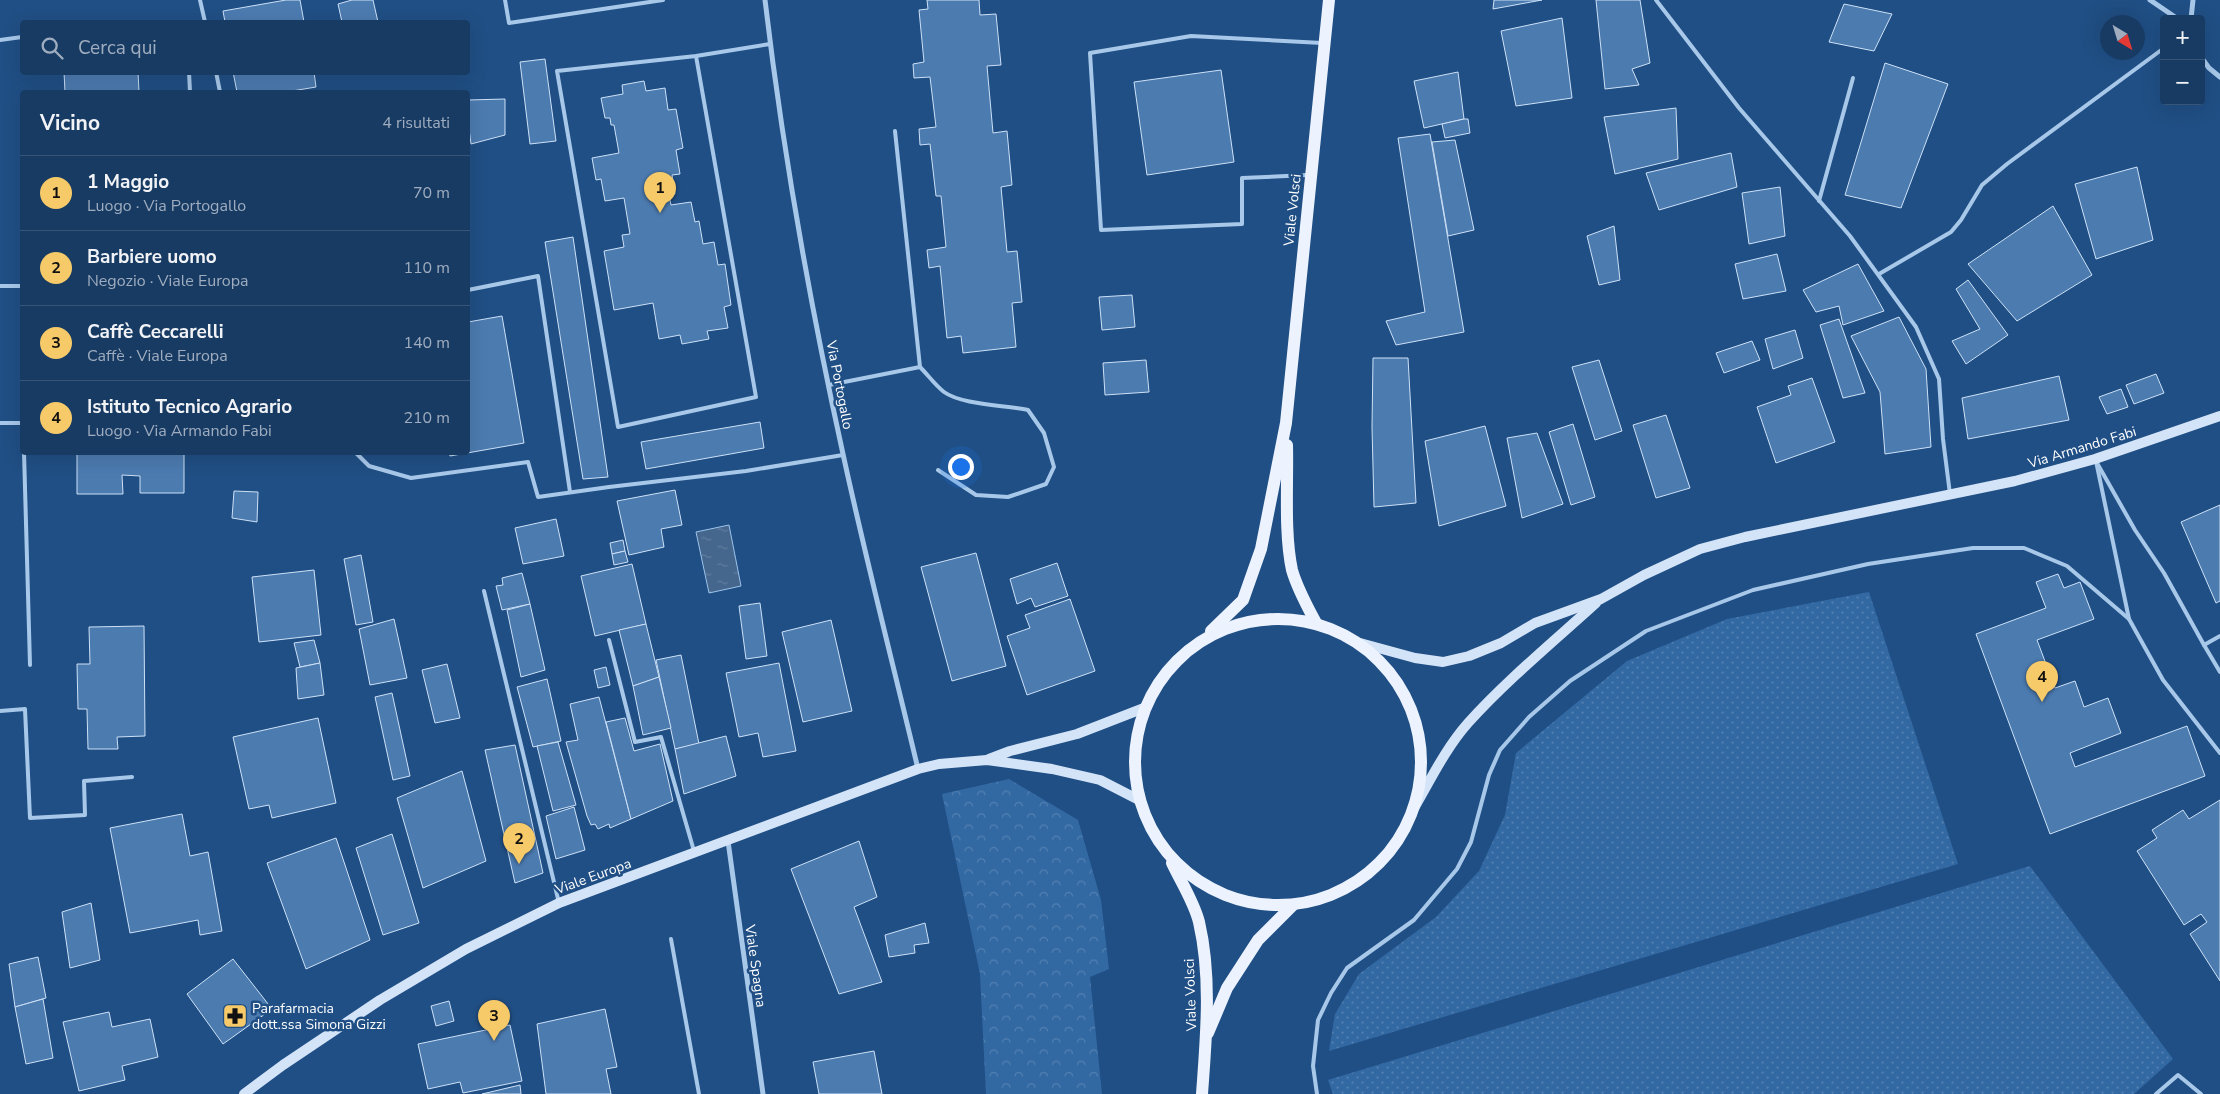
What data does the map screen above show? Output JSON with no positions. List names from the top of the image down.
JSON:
{
  "streets": {
    "main road": ["Viale Volsci"],
    "street": [
      "Via Portogallo",
      "Via Armando Fabi",
      "Viale Europa",
      "Viale Spagna"
    ]
  },
  "crossings": [
    ["Via Portogallo", "Viale Europa"],
    ["Viale Europa", "Viale Spagna"]
  ],
  "places": {
    "pharmacy": ["Parafarmacia dott.ssa Simona Gizzi"]
  },
  "north": "bottom right",
  "page": {
    "map_buttons": ["+", "−"],
    "search": "Cerca qui",
    "heading": ["Vicino", "4 risultati"],
    "list": [
      {
        "mark": "1",
        "name": "1 Maggio",
        "note": "Luogo · Via Portogallo",
        "value": "70 m"
      },
      {
        "mark": "2",
        "name": "Barbiere uomo",
        "note": "Negozio · Viale Europa",
        "value": "110 m"
      },
      {
        "mark": "3",
        "name": "Caffè Ceccarelli",
        "note": "Caffè · Viale Europa",
        "value": "140 m"
      },
      {
        "mark": "4",
        "name": "Istituto Tecnico Agrario",
        "note": "Luogo · Via Armando Fabi",
        "value": "210 m"
      }
    ],
    "pins": [
      "1",
      "4",
      "2",
      "3"
    ]
  }
}
